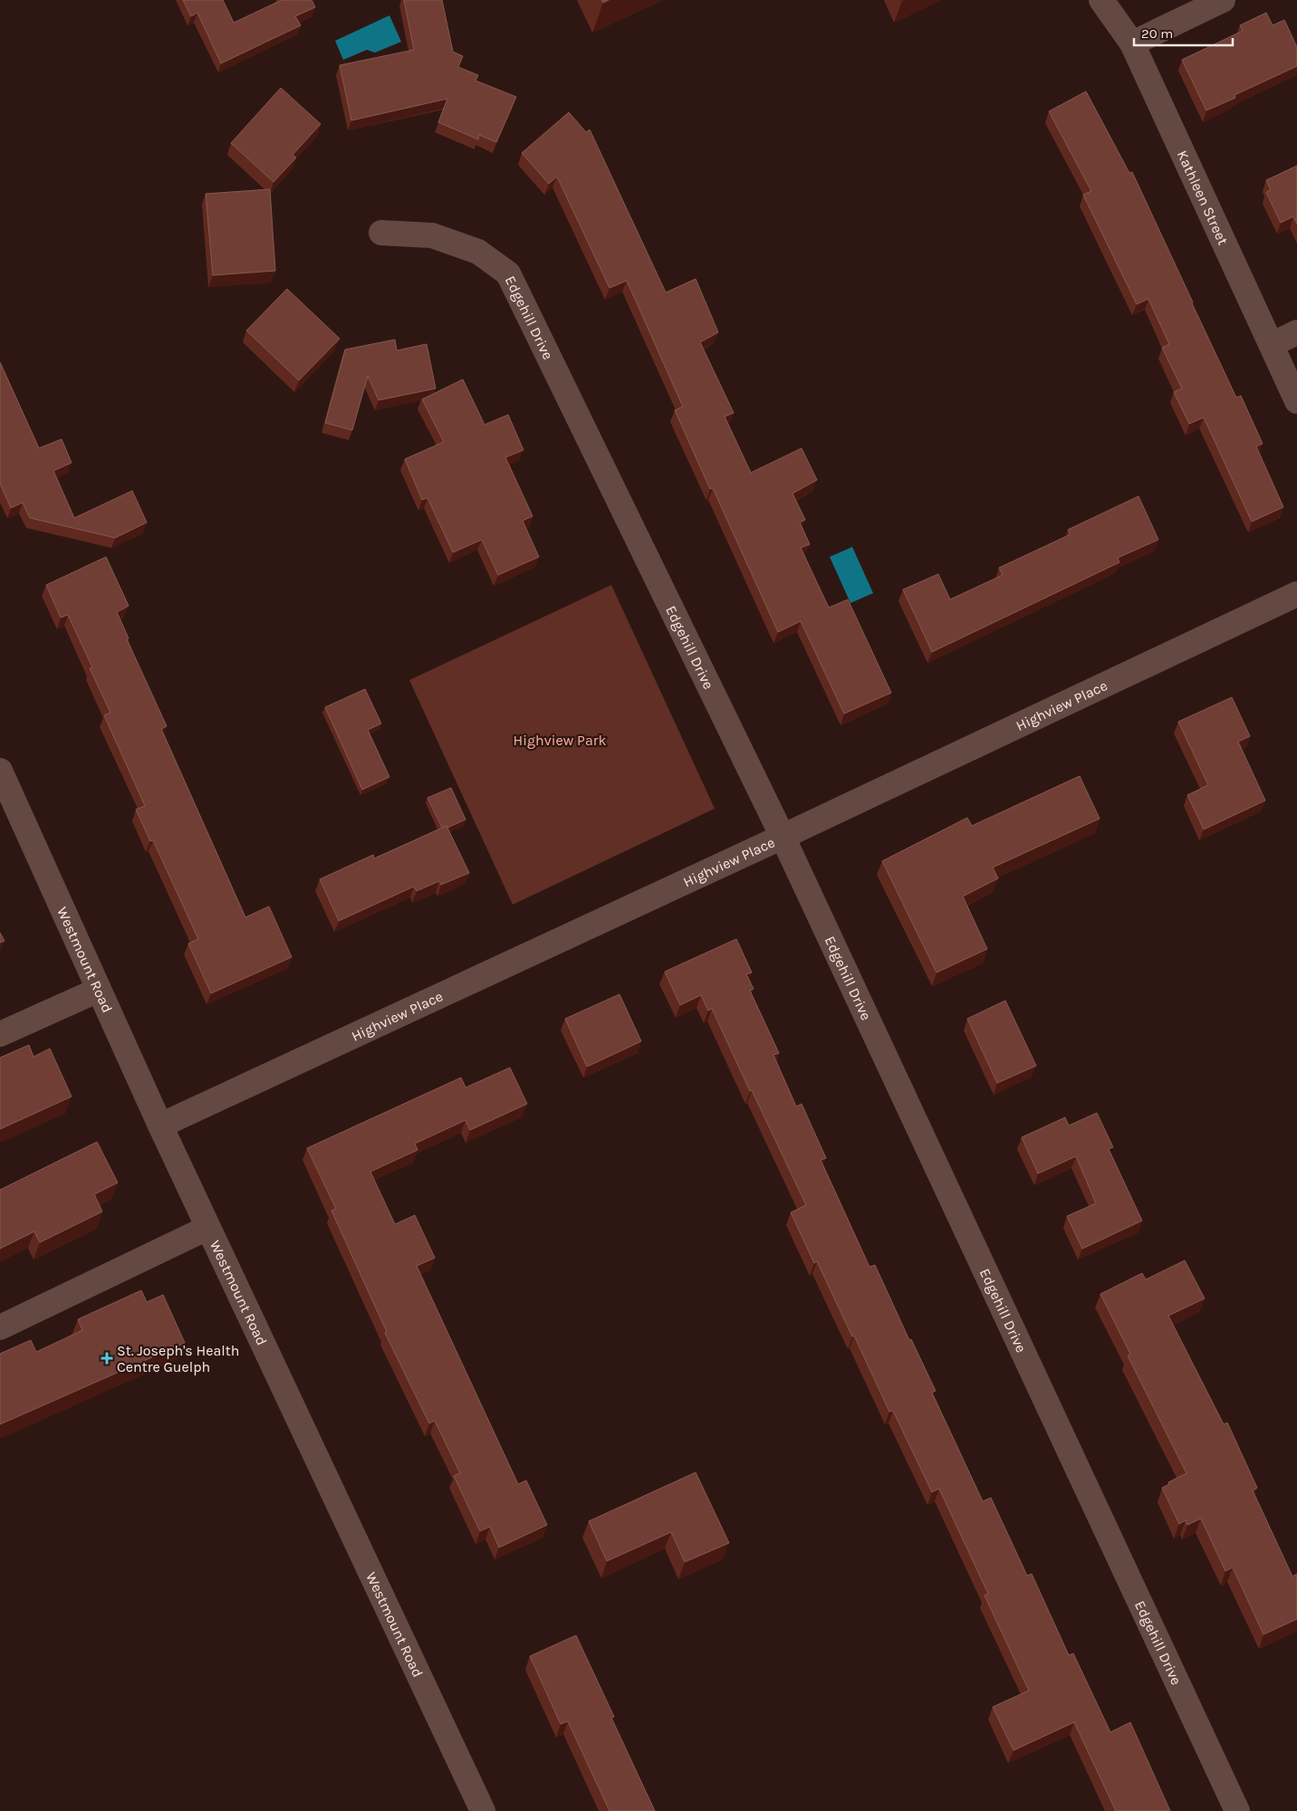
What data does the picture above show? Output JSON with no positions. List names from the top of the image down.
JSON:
{
  "streets": {
    "street": [
      "Kathleen Street",
      "Edgehill Drive",
      "Highview Place",
      "Westmount Road"
    ]
  },
  "crossings": [
    ["Edgehill Drive", "Highview Place"],
    ["Highview Place", "Westmount Road"]
  ],
  "parks": ["Highview Park"],
  "places": {
    "health": ["St. Joseph's Health Centre Guelph"]
  },
  "scale_bar": "20 m"
}
